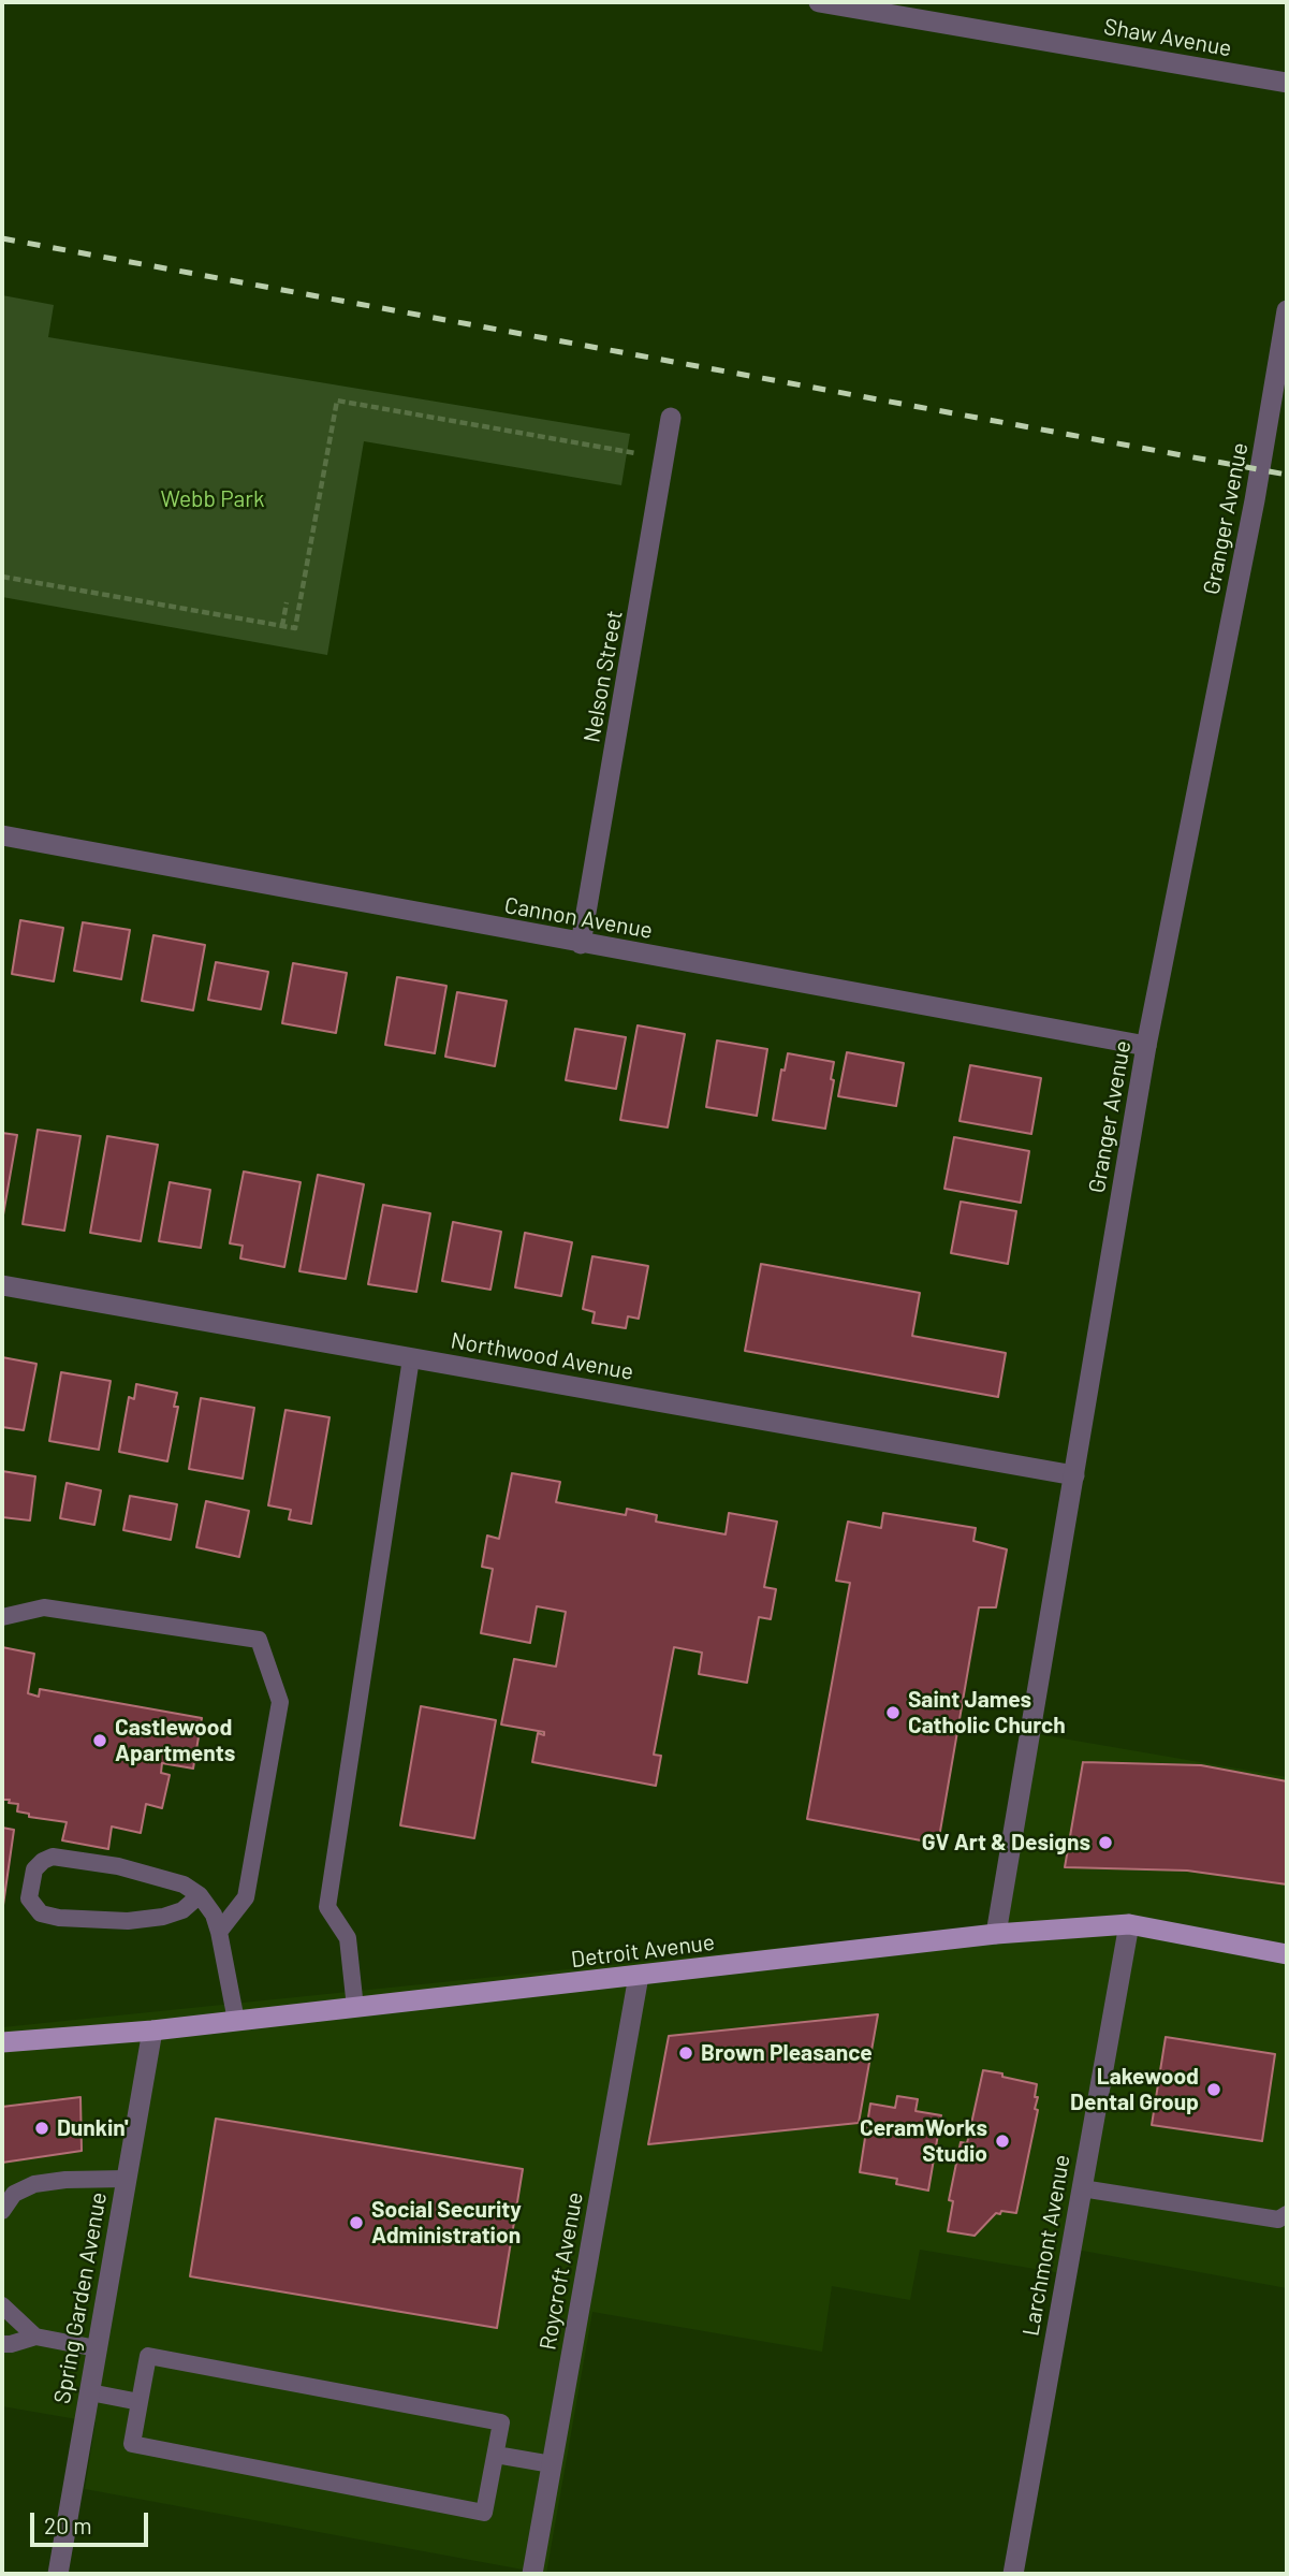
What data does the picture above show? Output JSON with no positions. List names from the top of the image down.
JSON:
{
  "streets": {
    "main road": ["Detroit Avenue"],
    "street": [
      "Shaw Avenue",
      "Granger Avenue",
      "Nelson Street",
      "Cannon Avenue",
      "Northwood Avenue",
      "Larchmont Avenue",
      "Roycroft Avenue",
      "Spring Garden Avenue"
    ]
  },
  "crossings": [
    ["Granger Avenue", "Cannon Avenue"],
    ["Granger Avenue", "Northwood Avenue"],
    ["Granger Avenue", "Detroit Avenue"],
    ["Nelson Street", "Cannon Avenue"],
    ["Detroit Avenue", "Larchmont Avenue"],
    ["Detroit Avenue", "Roycroft Avenue"],
    ["Detroit Avenue", "Spring Garden Avenue"]
  ],
  "parks": ["Webb Park"],
  "places": [
    "Saint James Catholic Church",
    "Castlewood Apartments",
    "GV Art & Designs",
    "Brown Pleasance",
    "Lakewood Dental Group",
    "Dunkin'",
    "CeramWorks Studio",
    "Social Security Administration"
  ],
  "scale_bar": "20 m"
}
